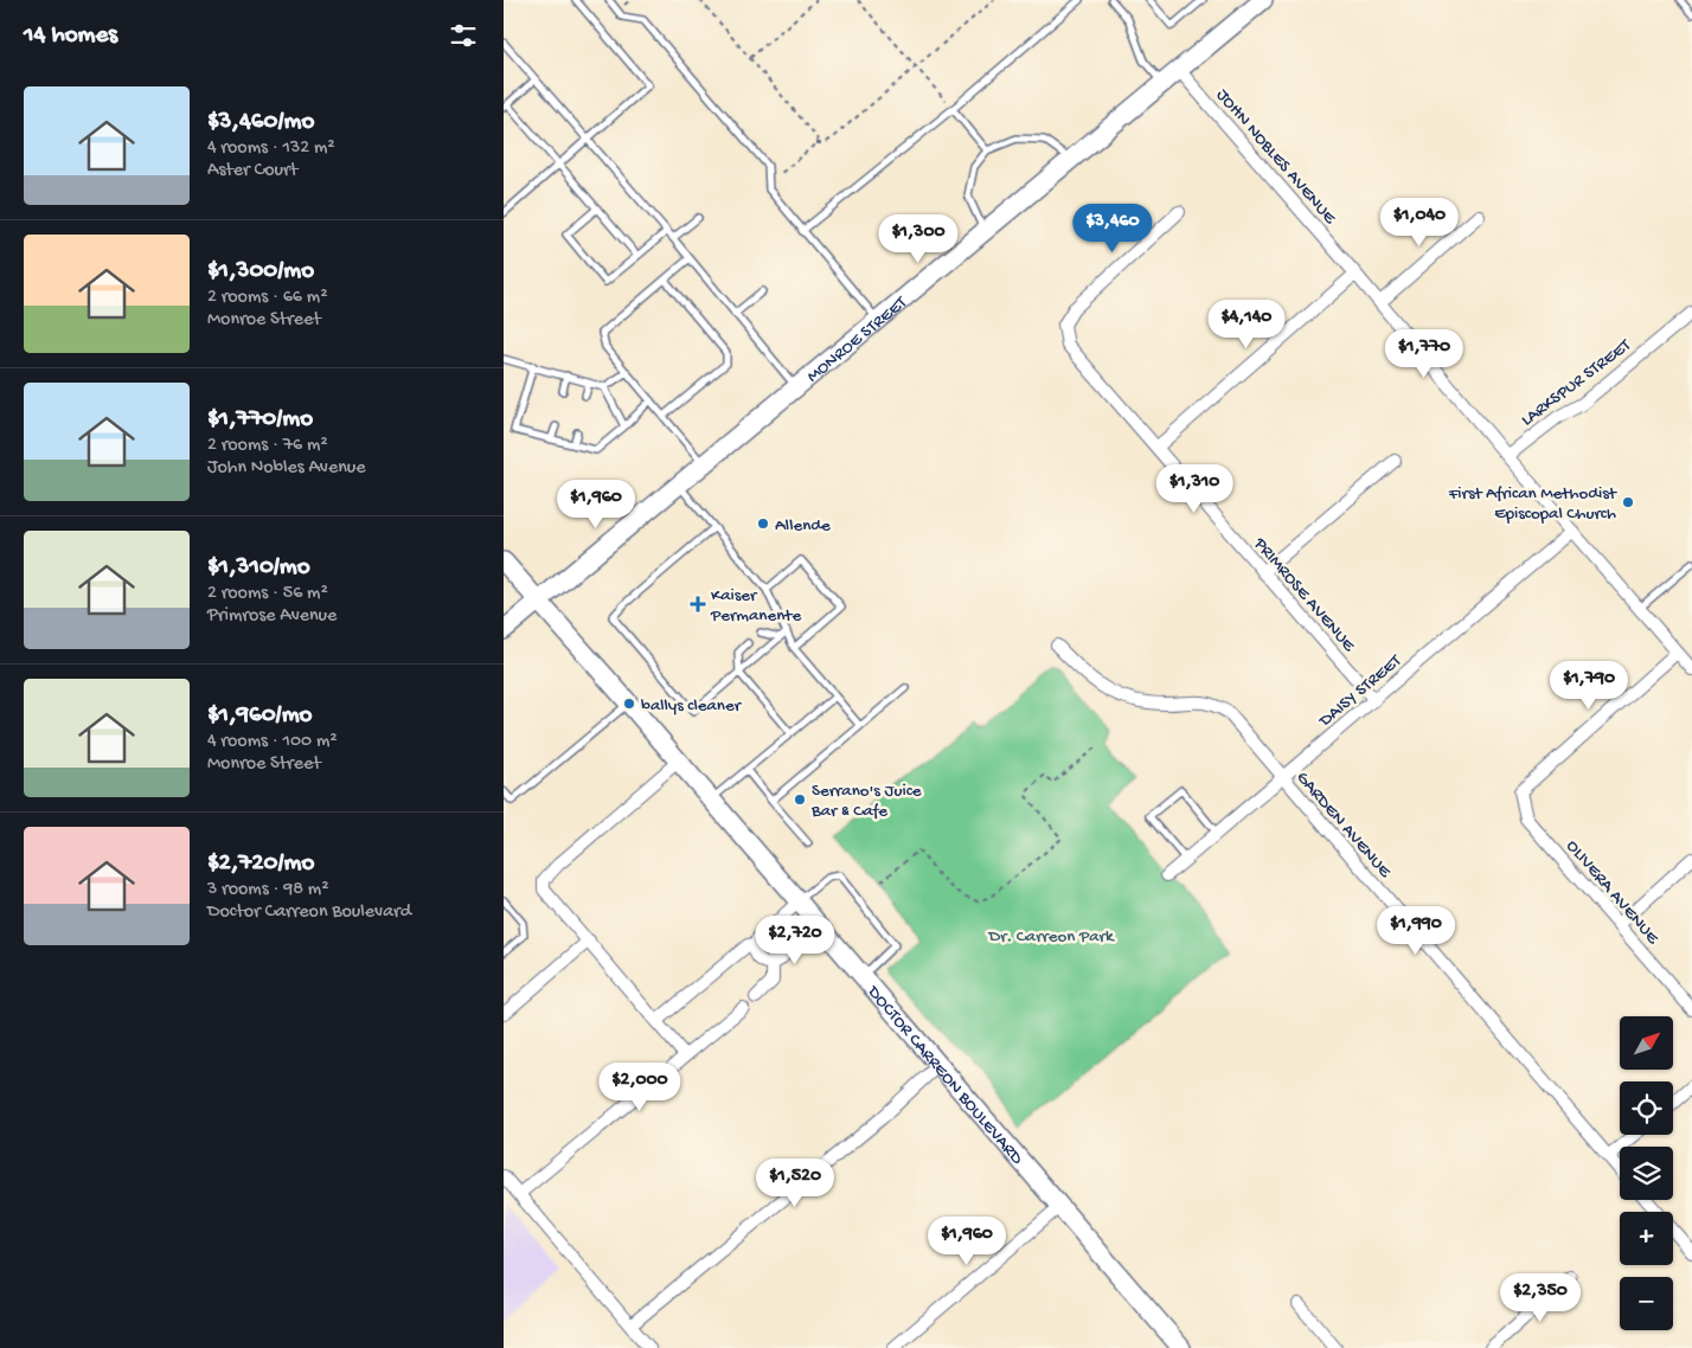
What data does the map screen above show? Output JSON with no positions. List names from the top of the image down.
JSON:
{
  "streets": {
    "main road": ["MONROE STREET", "DOCTOR CARREON BOULEVARD"],
    "street": [
      "JOHN NOBLES AVENUE",
      "LARKSPUR STREET",
      "PRIMROSE AVENUE",
      "DAISY STREET",
      "GARDEN AVENUE",
      "OLIVERA AVENUE"
    ]
  },
  "crossings": [
    ["JOHN NOBLES AVENUE", "MONROE STREET"],
    ["JOHN NOBLES AVENUE", "LARKSPUR STREET"],
    ["JOHN NOBLES AVENUE", "DAISY STREET"],
    ["JOHN NOBLES AVENUE", "OLIVERA AVENUE"],
    ["MONROE STREET", "DOCTOR CARREON BOULEVARD"],
    ["PRIMROSE AVENUE", "DAISY STREET"],
    ["DAISY STREET", "GARDEN AVENUE"]
  ],
  "parks": ["Dr. Carreon Park"],
  "places": {
    "other": [
      "First African Methodist Episcopal Church",
      "Allende",
      "ballys cleaner",
      "Serrano's Juice Bar & Cafe"
    ],
    "health": ["Kaiser Permanente"]
  },
  "north": "top right",
  "page": {
    "heading": "14 homes",
    "list": [
      {
        "name": "$3,460/mo",
        "note": "4 rooms · 132 m² · Aster Court"
      },
      {
        "name": "$1,300/mo",
        "note": "2 rooms · 66 m² · Monroe Street"
      },
      {
        "name": "$1,770/mo",
        "note": "2 rooms · 76 m² · John Nobles Avenue"
      },
      {
        "name": "$1,310/mo",
        "note": "2 rooms · 56 m² · Primrose Avenue"
      },
      {
        "name": "$1,960/mo",
        "note": "4 rooms · 100 m² · Monroe Street"
      },
      {
        "name": "$2,720/mo",
        "note": "3 rooms · 98 m² · Doctor Carreon Boulevard"
      }
    ],
    "price": [
      "$1,040",
      "$3,460",
      "$1,300",
      "$4,140",
      "$1,770",
      "$1,310",
      "$1,960",
      "$1,790",
      "$1,990",
      "$2,720",
      "$2,000",
      "$1,520",
      "$1,960",
      "$2,350"
    ],
    "map_buttons": ["+", "−"]
  }
}
